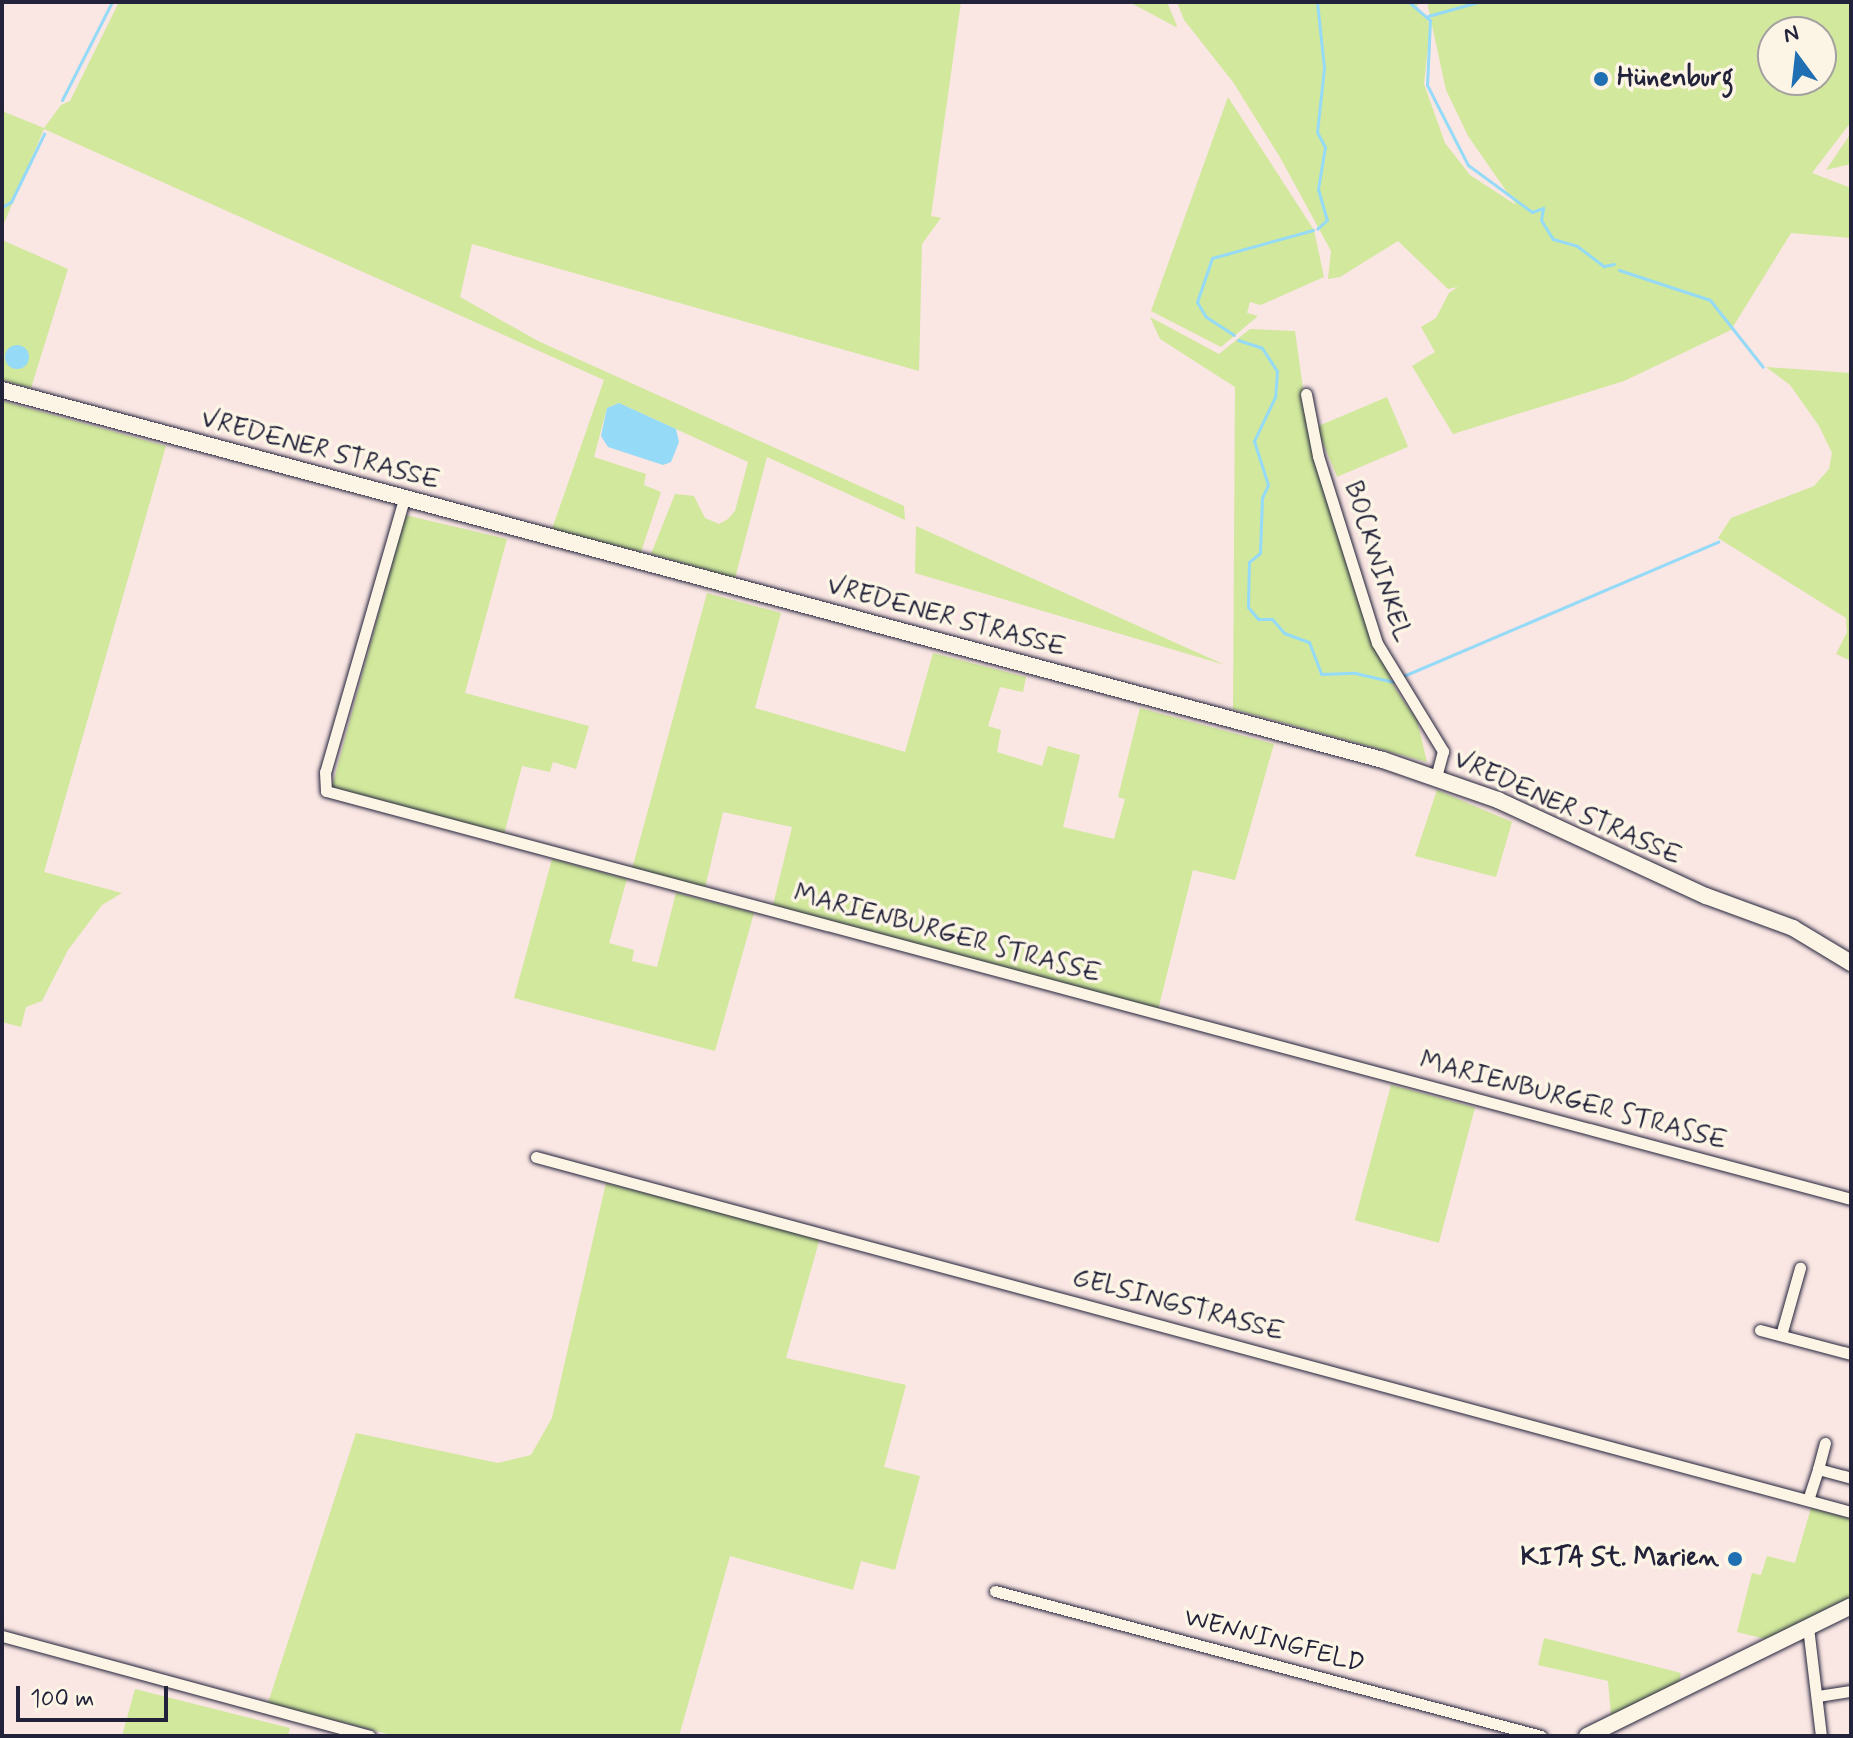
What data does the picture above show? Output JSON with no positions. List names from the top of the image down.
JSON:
{
  "streets": {
    "street": [
      "VREDENER STRASSE",
      "BOCKWINKEL",
      "MARIENBURGER STRASSE",
      "GELSINGSTRASSE",
      "WENNINGFELD"
    ]
  },
  "crossings": [
    ["VREDENER STRASSE", "BOCKWINKEL"],
    ["VREDENER STRASSE", "MARIENBURGER STRASSE"]
  ],
  "places": ["Hünenburg", "KITA St. Marien"],
  "scale_bar": "100 m",
  "north": "top"
}
